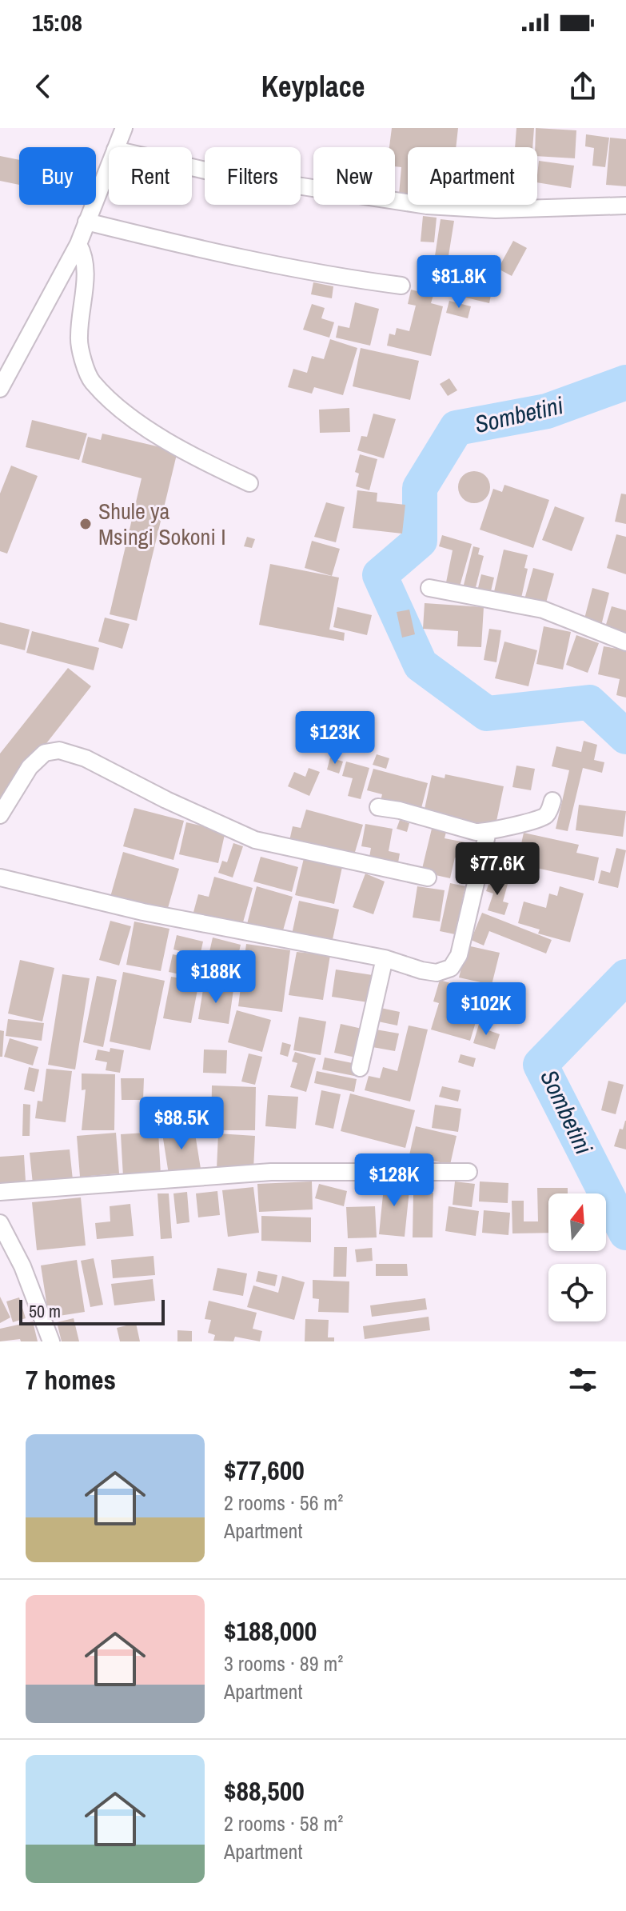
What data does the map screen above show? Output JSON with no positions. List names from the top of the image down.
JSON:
{
  "water": ["Sombetini"],
  "places": ["Shule ya Msingi Sokoni I"],
  "scale_bar": "50 m",
  "north": "top",
  "page": {
    "status": "15:08",
    "header": "Keyplace",
    "chip": [
      "Buy",
      "Rent",
      "Filters",
      "New",
      "Apartment"
    ],
    "price": [
      "$81.8K",
      "$123K",
      "$77.6K",
      "$188K",
      "$102K",
      "$88.5K",
      "$128K"
    ],
    "scale": "50 m",
    "heading": "7 homes",
    "list": [
      {
        "name": "$77,600",
        "note": "2 rooms · 56 m² · Apartment"
      },
      {
        "name": "$188,000",
        "note": "3 rooms · 89 m² · Apartment"
      },
      {
        "name": "$88,500",
        "note": "2 rooms · 58 m² · Apartment"
      }
    ]
  }
}
